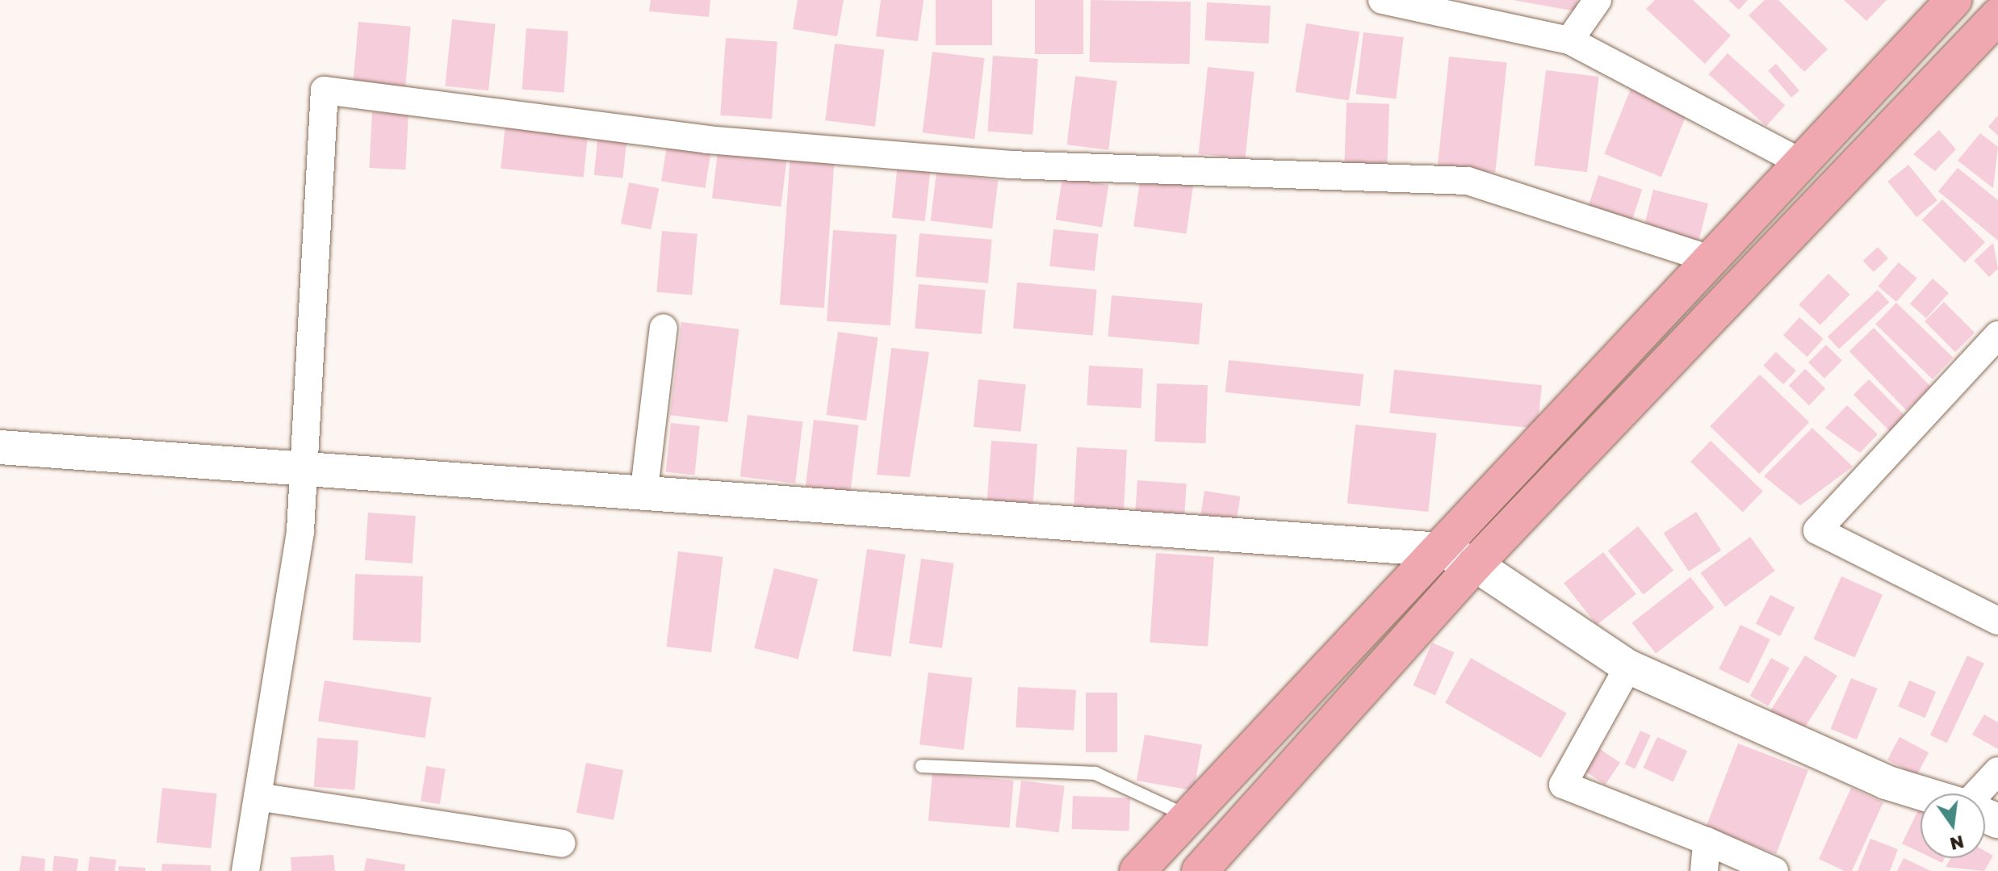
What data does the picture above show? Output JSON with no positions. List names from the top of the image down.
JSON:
{
  "north": "bottom"
}
